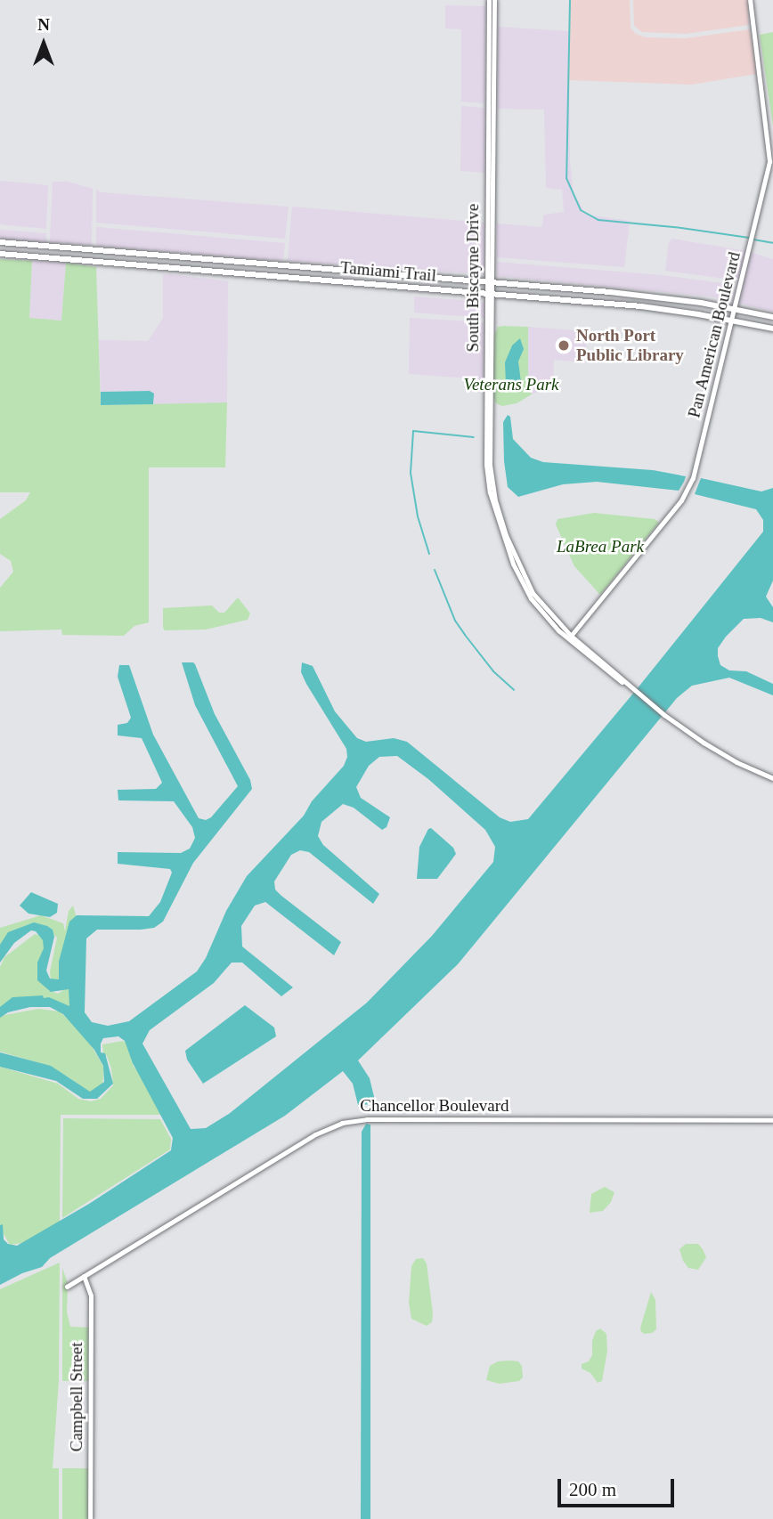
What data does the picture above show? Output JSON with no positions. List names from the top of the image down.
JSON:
{
  "streets": {
    "main road": ["Tamiami Trail"],
    "street": [
      "South Biscayne Drive",
      "Pan American Boulevard",
      "Chancellor Boulevard",
      "Campbell Street"
    ]
  },
  "crossings": [
    ["Tamiami Trail", "South Biscayne Drive"],
    ["Tamiami Trail", "Pan American Boulevard"],
    ["South Biscayne Drive", "Pan American Boulevard"],
    ["Chancellor Boulevard", "Campbell Street"]
  ],
  "parks": ["Veterans Park", "LaBrea Park"],
  "places": ["North Port Public Library"],
  "scale_bar": "200 m",
  "north": "top"
}
